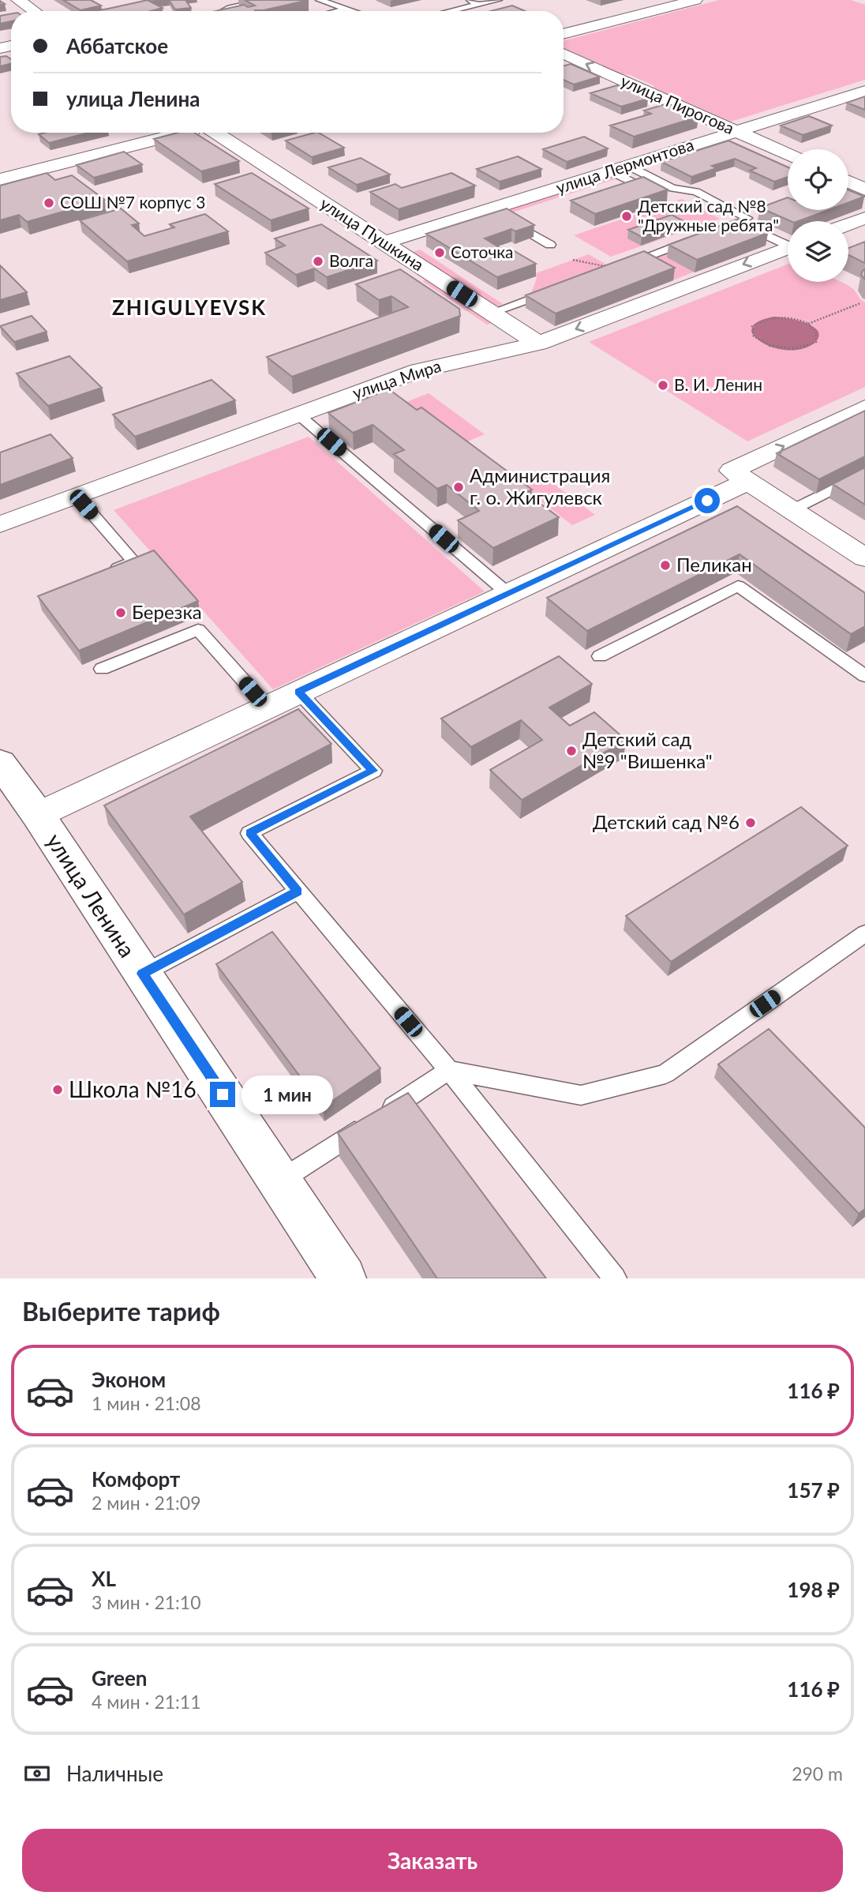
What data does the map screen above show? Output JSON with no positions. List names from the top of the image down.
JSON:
{
  "streets": {
    "street": [
      "улица Пирогова",
      "улица Лермонтова",
      "улица Пушкина",
      "улица Мира",
      "улица Ленина"
    ]
  },
  "crossings": [
    ["улица Пирогова", "улица Лермонтова"],
    ["улица Лермонтова", "улица Пушкина"],
    ["улица Пушкина", "улица Мира"]
  ],
  "one_way": ["улица Пирогова"],
  "districts": ["ZHIGULYEVSK"],
  "places": [
    "СОШ №7 корпус 3",
    "Детский сад №8 \"Дружные ребята\"",
    "Соточка",
    "Волга",
    "В. И. Ленин",
    "Администрация г. о. Жигулевск",
    "Пеликан",
    "Березка",
    "Детский сад №9 \"Вишенка\"",
    "Детский сад №6",
    "Школа №16"
  ],
  "page": {
    "banner": ["Аббатское", "улица Ленина"],
    "bubble": "1 мин",
    "heading": "Выберите тариф",
    "list": [
      {
        "name": "Эконом",
        "note": "1 мин · 21:08",
        "value": "116 ₽"
      },
      {
        "name": "Комфорт",
        "note": "2 мин · 21:09",
        "value": "157 ₽"
      },
      {
        "name": "XL",
        "note": "3 мин · 21:10",
        "value": "198 ₽"
      },
      {
        "name": "Green",
        "note": "4 мин · 21:11",
        "value": "116 ₽"
      }
    ],
    "pay": ["Наличные", "290 m"],
    "buttons": "Заказать"
  }
}
